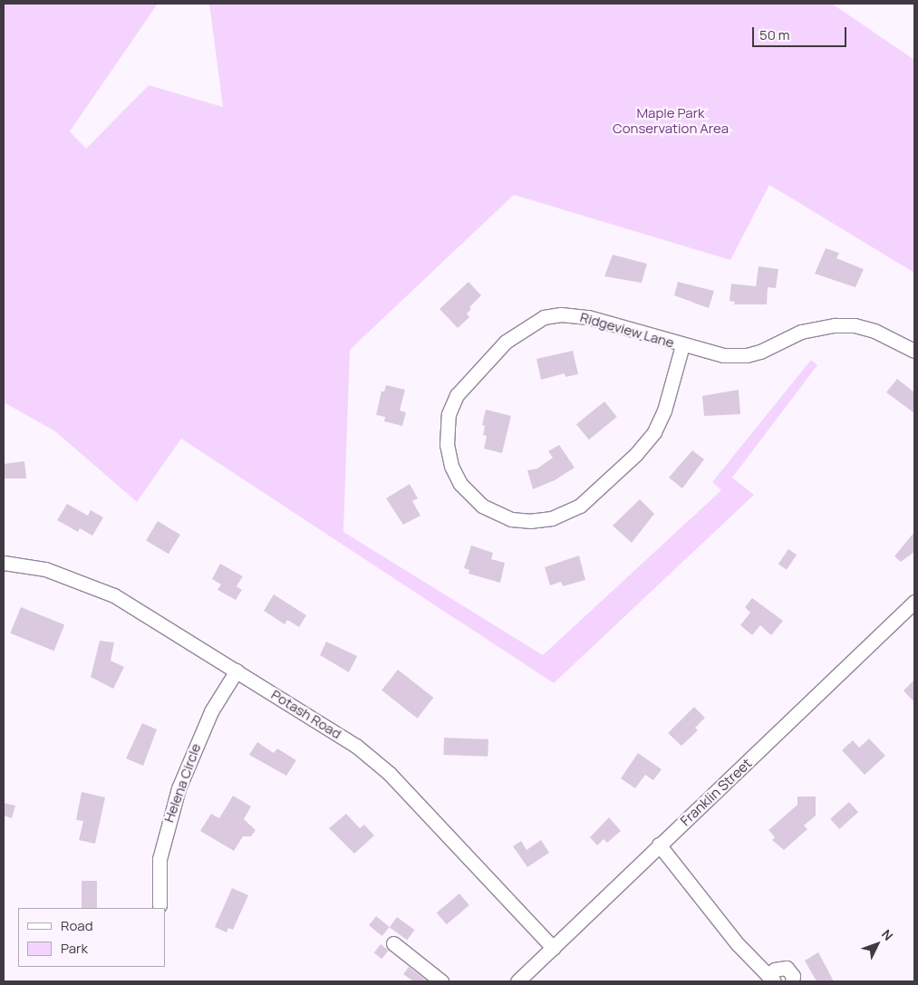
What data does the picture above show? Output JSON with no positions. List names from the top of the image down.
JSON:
{
  "streets": {
    "street": [
      "Ridgeview Lane",
      "Potash Road",
      "Helena Circle",
      "Franklin Street"
    ]
  },
  "crossings": [
    ["Potash Road", "Helena Circle"],
    ["Potash Road", "Franklin Street"]
  ],
  "parks": ["Maple Park Conservation Area"],
  "legend": ["Road", "Park"],
  "scale_bar": "50 m",
  "north": "top right"
}
